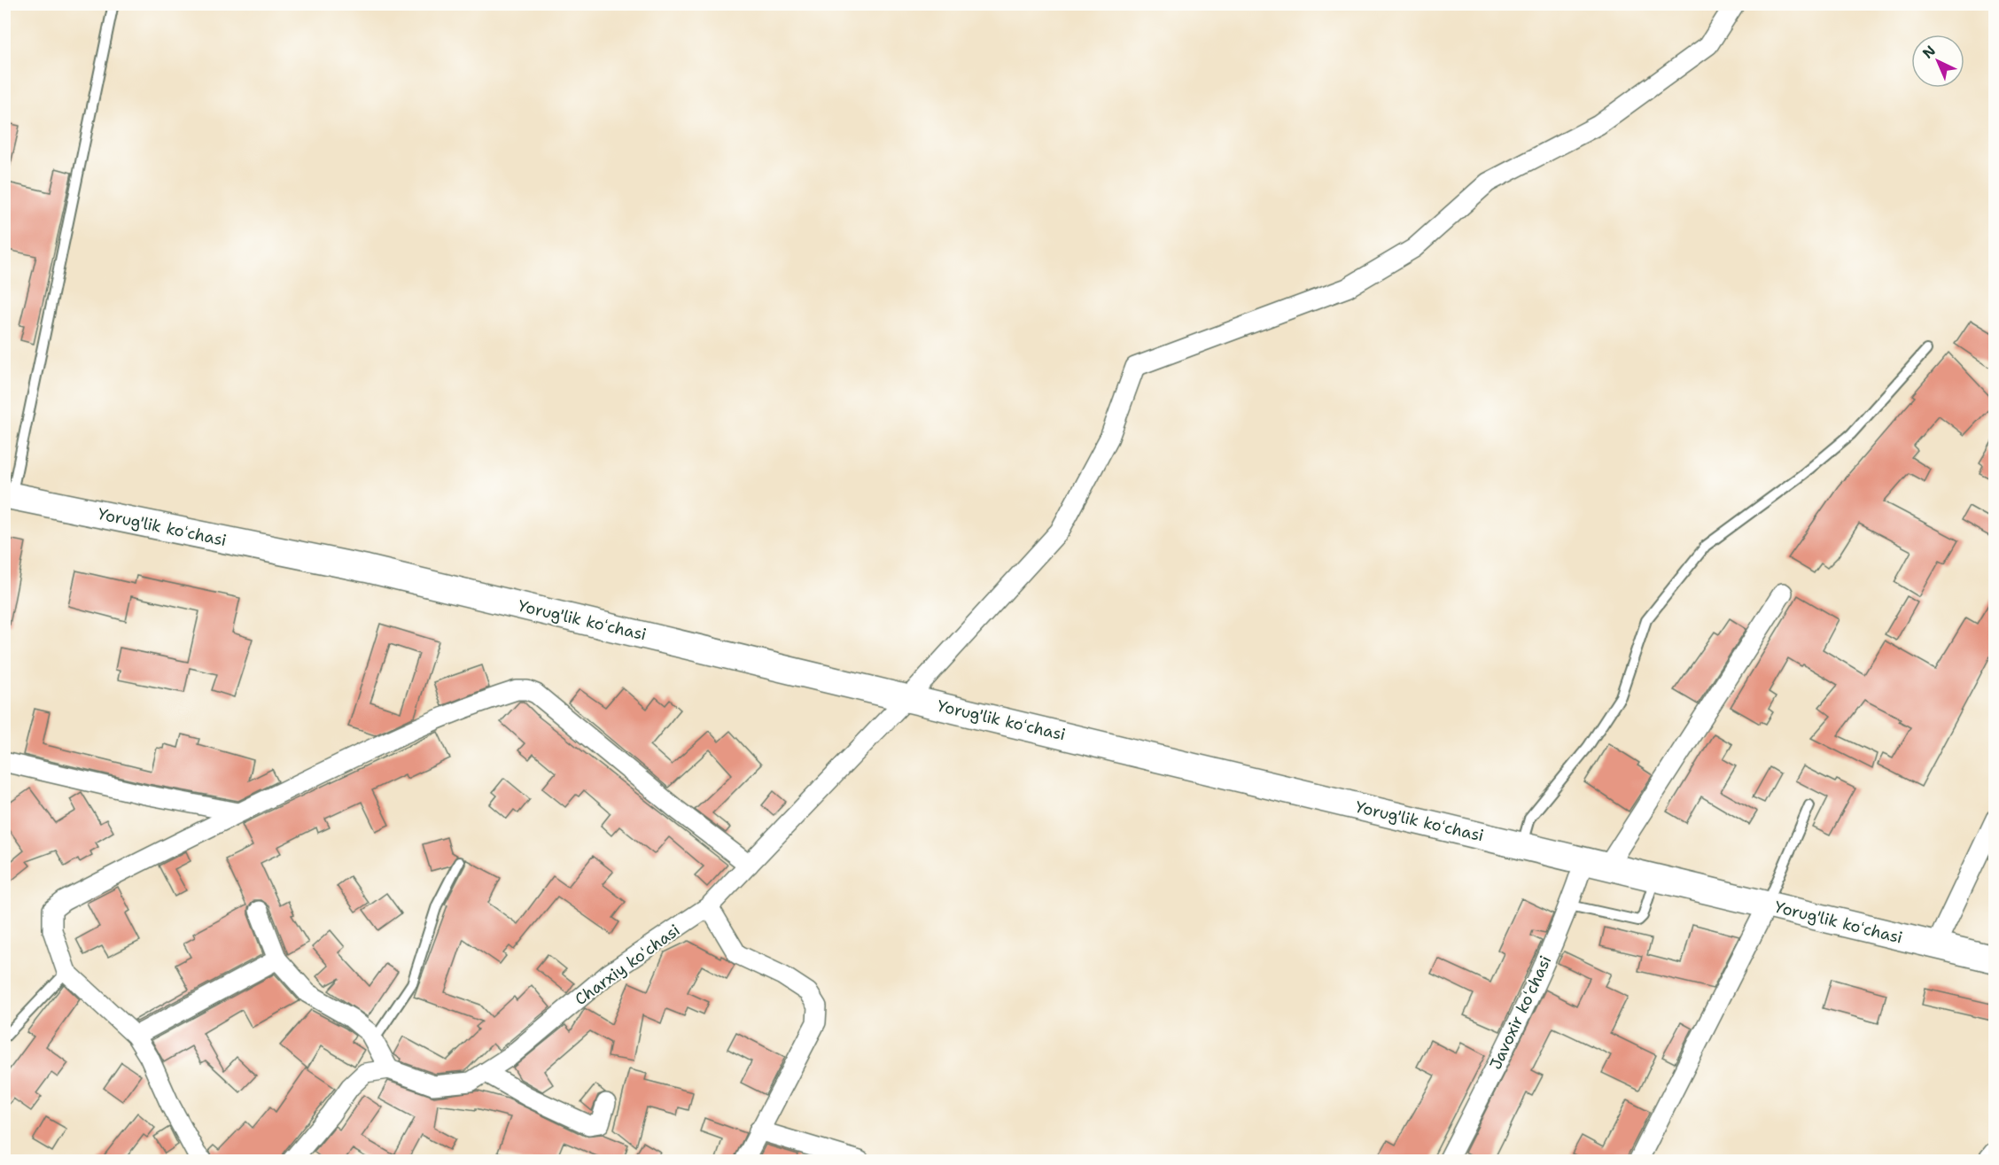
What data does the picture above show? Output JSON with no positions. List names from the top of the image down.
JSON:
{
  "streets": {
    "main road": ["Yorug'lik koʻchasi"],
    "street": ["Charxiy koʻchasi", "Javoxir koʻchasi"]
  },
  "crossings": [
    ["Yorug'lik koʻchasi", "Charxiy koʻchasi"],
    ["Yorug'lik koʻchasi", "Javoxir koʻchasi"]
  ],
  "north": "top left"
}
